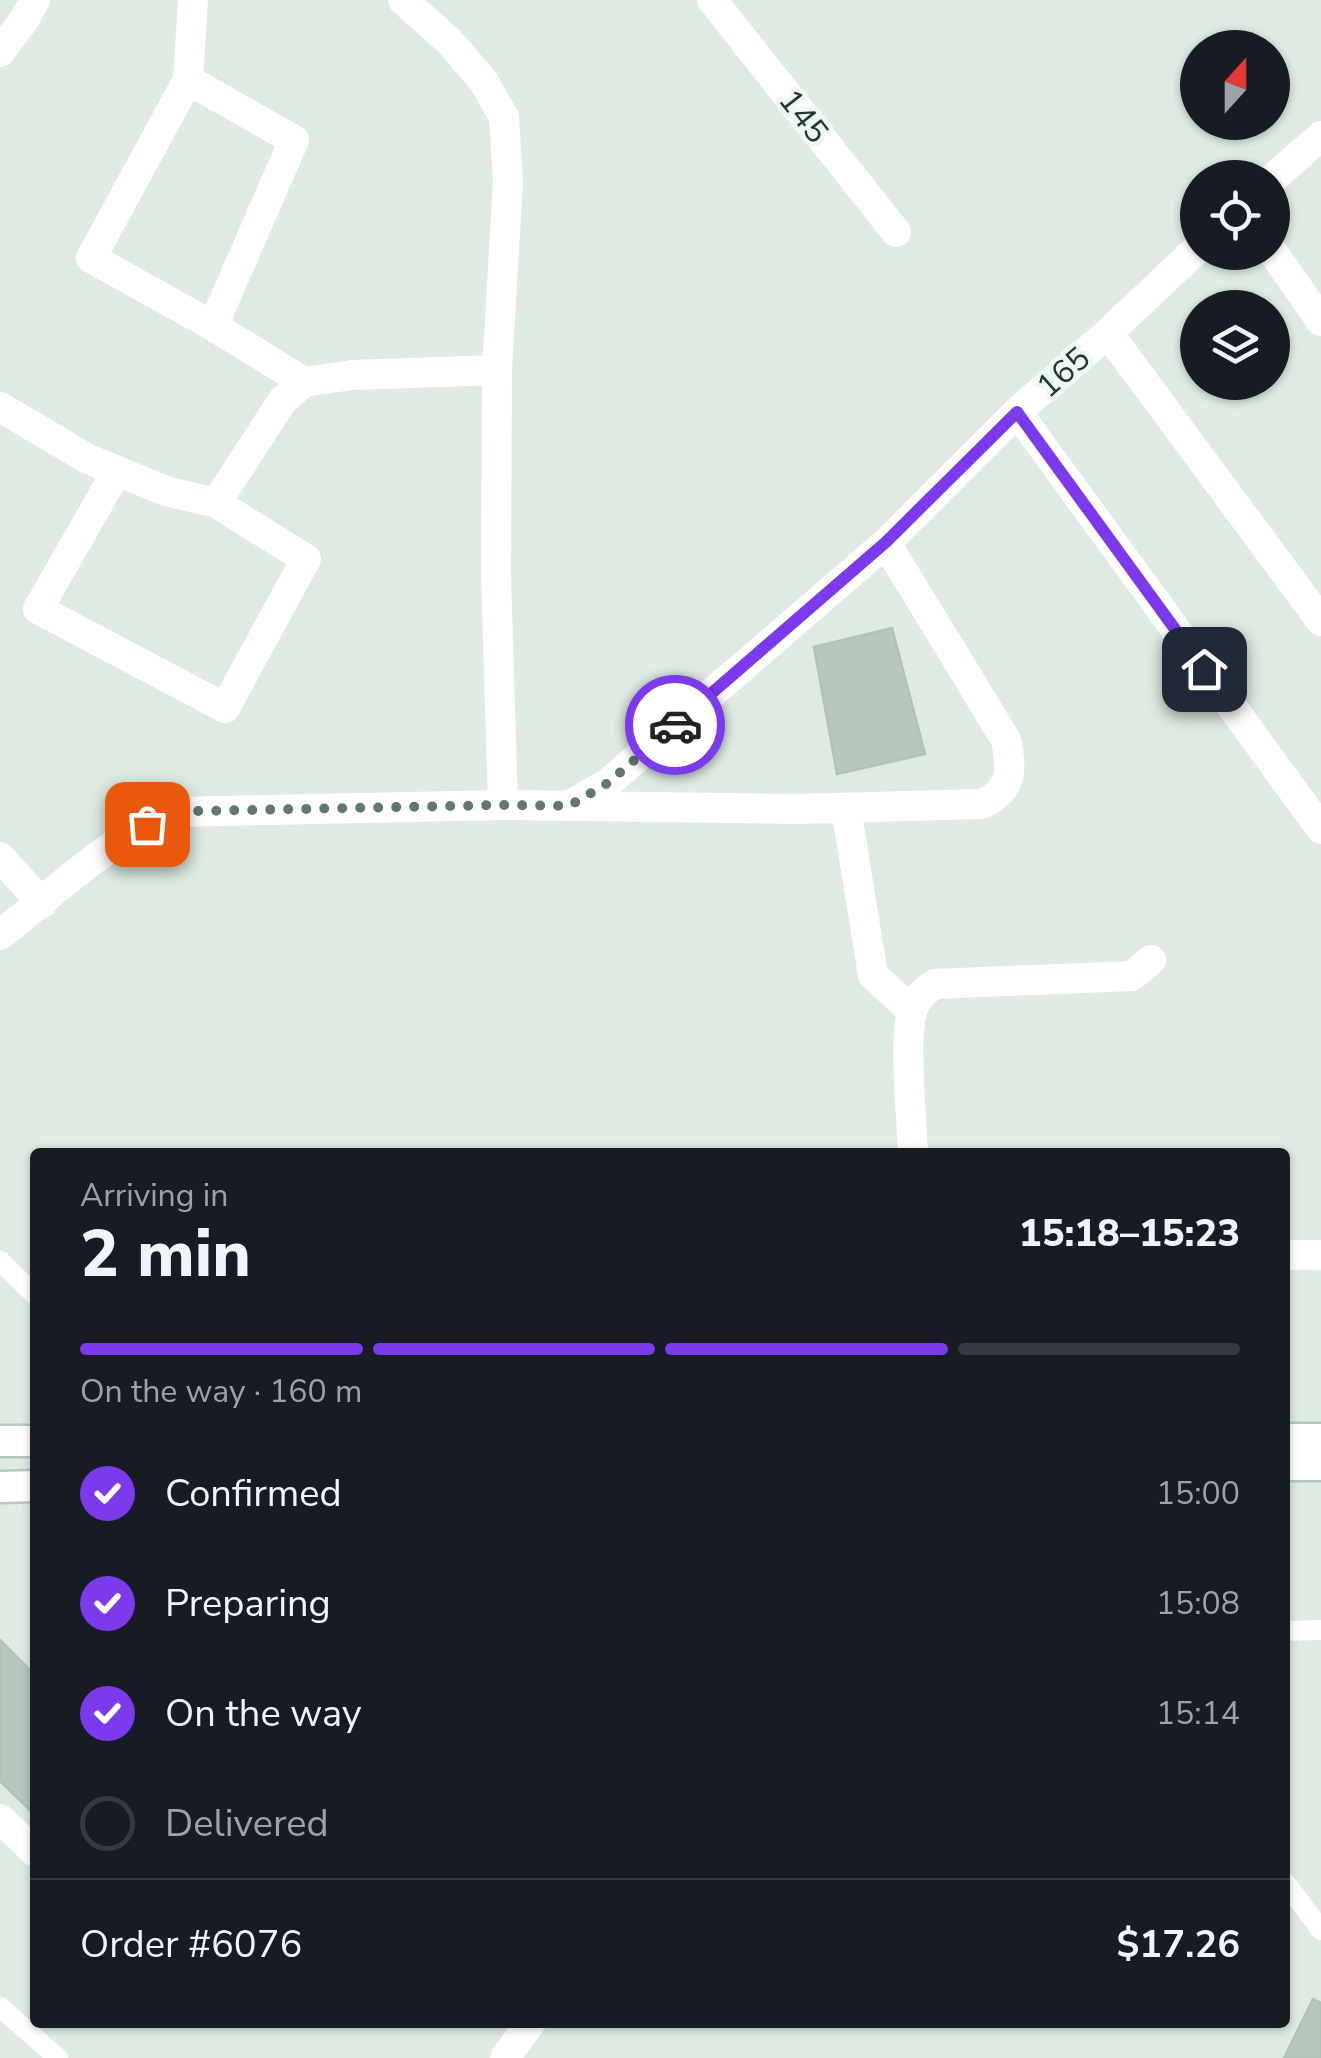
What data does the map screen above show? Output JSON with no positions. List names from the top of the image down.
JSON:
{
  "streets": {
    "street": ["145", "165"]
  },
  "north": "top",
  "page": {
    "heading": ["2 min", "Arriving in", "15:18–15:23"],
    "panel": ["Order #6076", "$17.26"],
    "bar": "On the way · 160 m",
    "list": [
      ["Confirmed", "15:00"],
      ["Preparing", "15:08"],
      ["On the way", "15:14"],
      "Delivered"
    ]
  }
}
